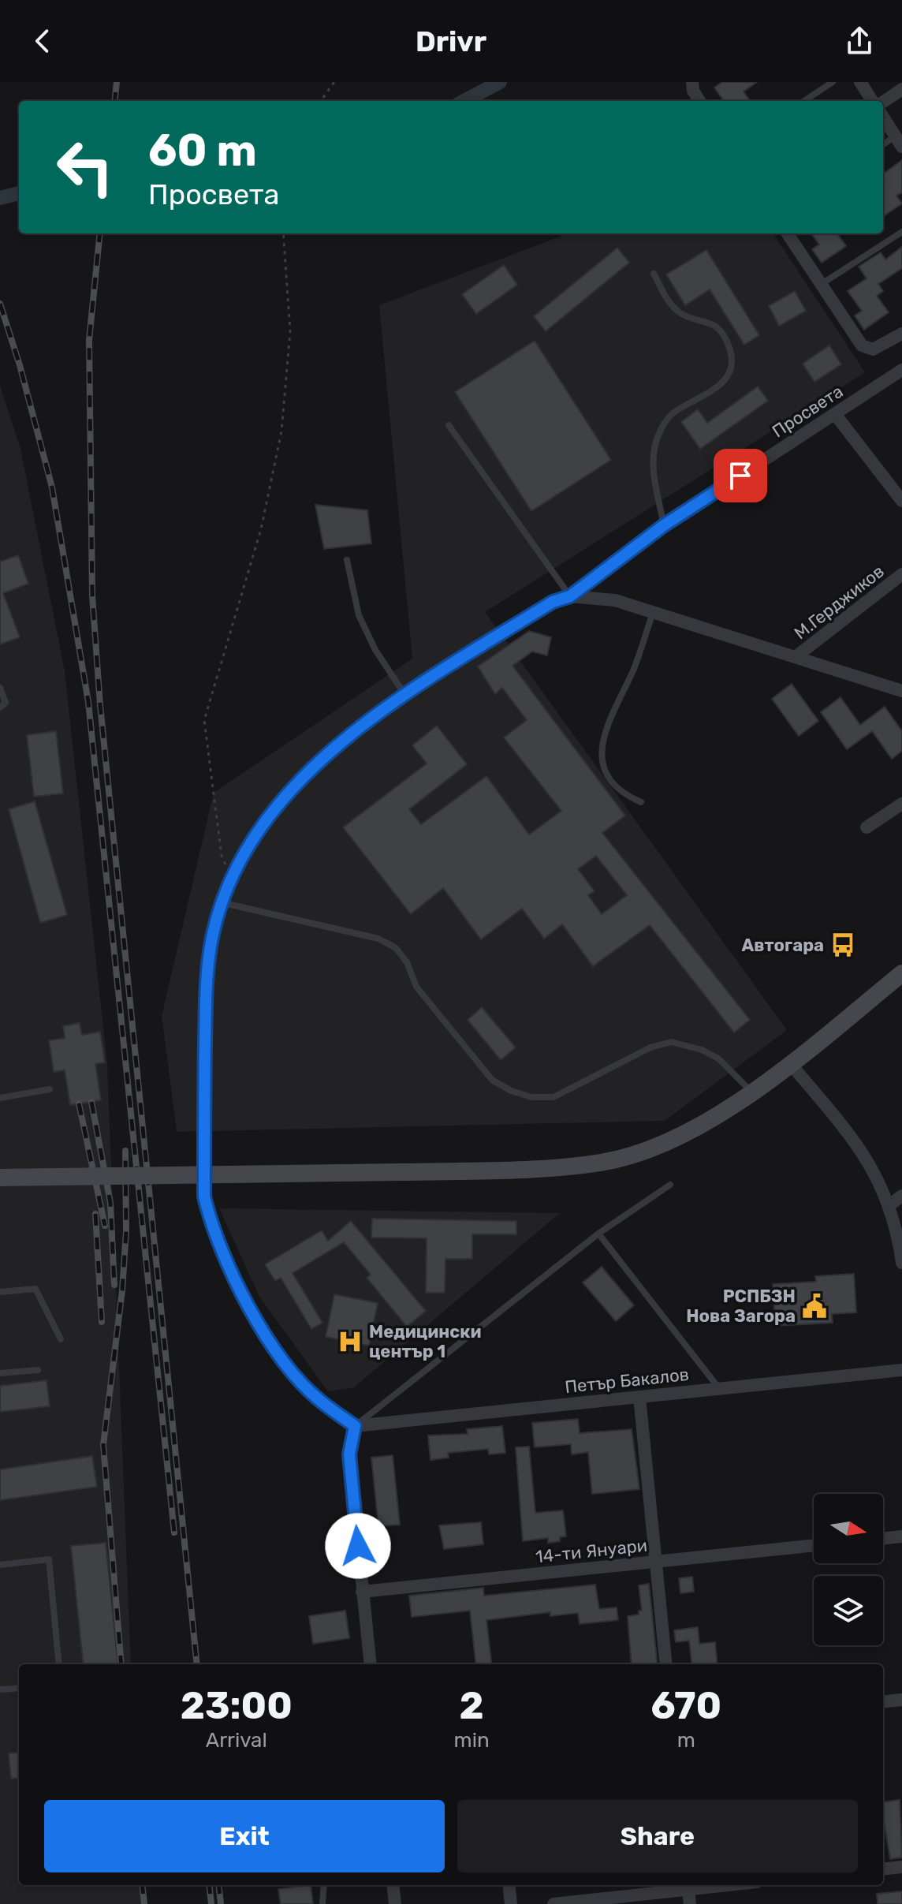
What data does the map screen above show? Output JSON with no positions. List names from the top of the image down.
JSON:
{
  "streets": {
    "street": [
      "Просвета",
      "М.Герджиков",
      "Петър Бакалов",
      "14-ти Януари"
    ]
  },
  "crossings": [
    ["Просвета", "Петър Бакалов"]
  ],
  "places": {
    "bus stop": ["Автогара"],
    "public building": ["РСПБЗН Нова Загора"],
    "hospital": ["Медицински център 1"]
  },
  "north": "right",
  "page": {
    "header": "Drivr",
    "turn": ["60 m", "Просвета"],
    "eta": [
      "23:00",
      "Arrival",
      "2",
      "min",
      "670",
      "m"
    ],
    "buttons": ["Exit", "Share"]
  }
}
